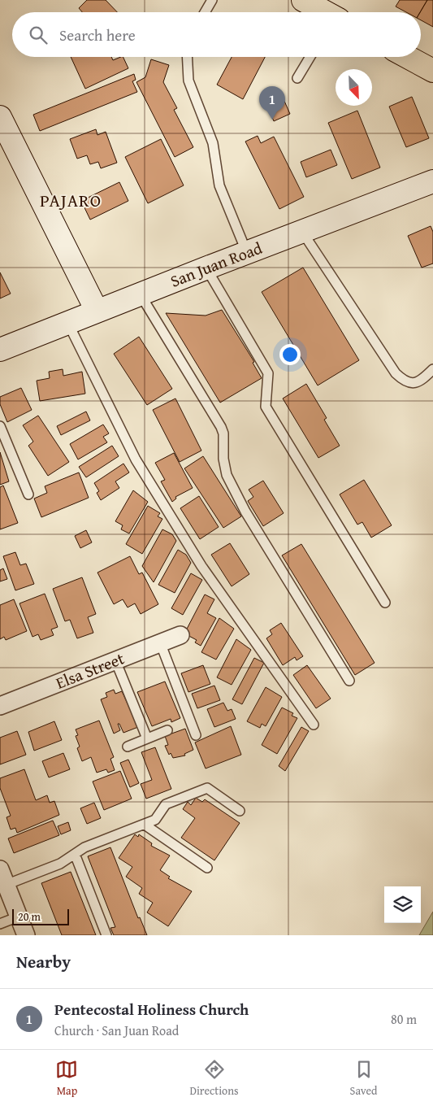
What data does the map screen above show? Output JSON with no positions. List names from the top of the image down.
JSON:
{
  "streets": {
    "main road": ["San Juan Road"],
    "street": ["Elsa Street"]
  },
  "districts": ["PAJARO"],
  "scale_bar": "20 m",
  "north": "bottom right",
  "page": {
    "search": "Search here",
    "pins": "1",
    "scale": "20 m",
    "heading": "Nearby",
    "list": [
      {
        "mark": "1",
        "name": "Pentecostal Holiness Church",
        "note": "Church · San Juan Road",
        "value": "80 m"
      }
    ],
    "nav": ["Map", "Directions", "Saved"]
  }
}
